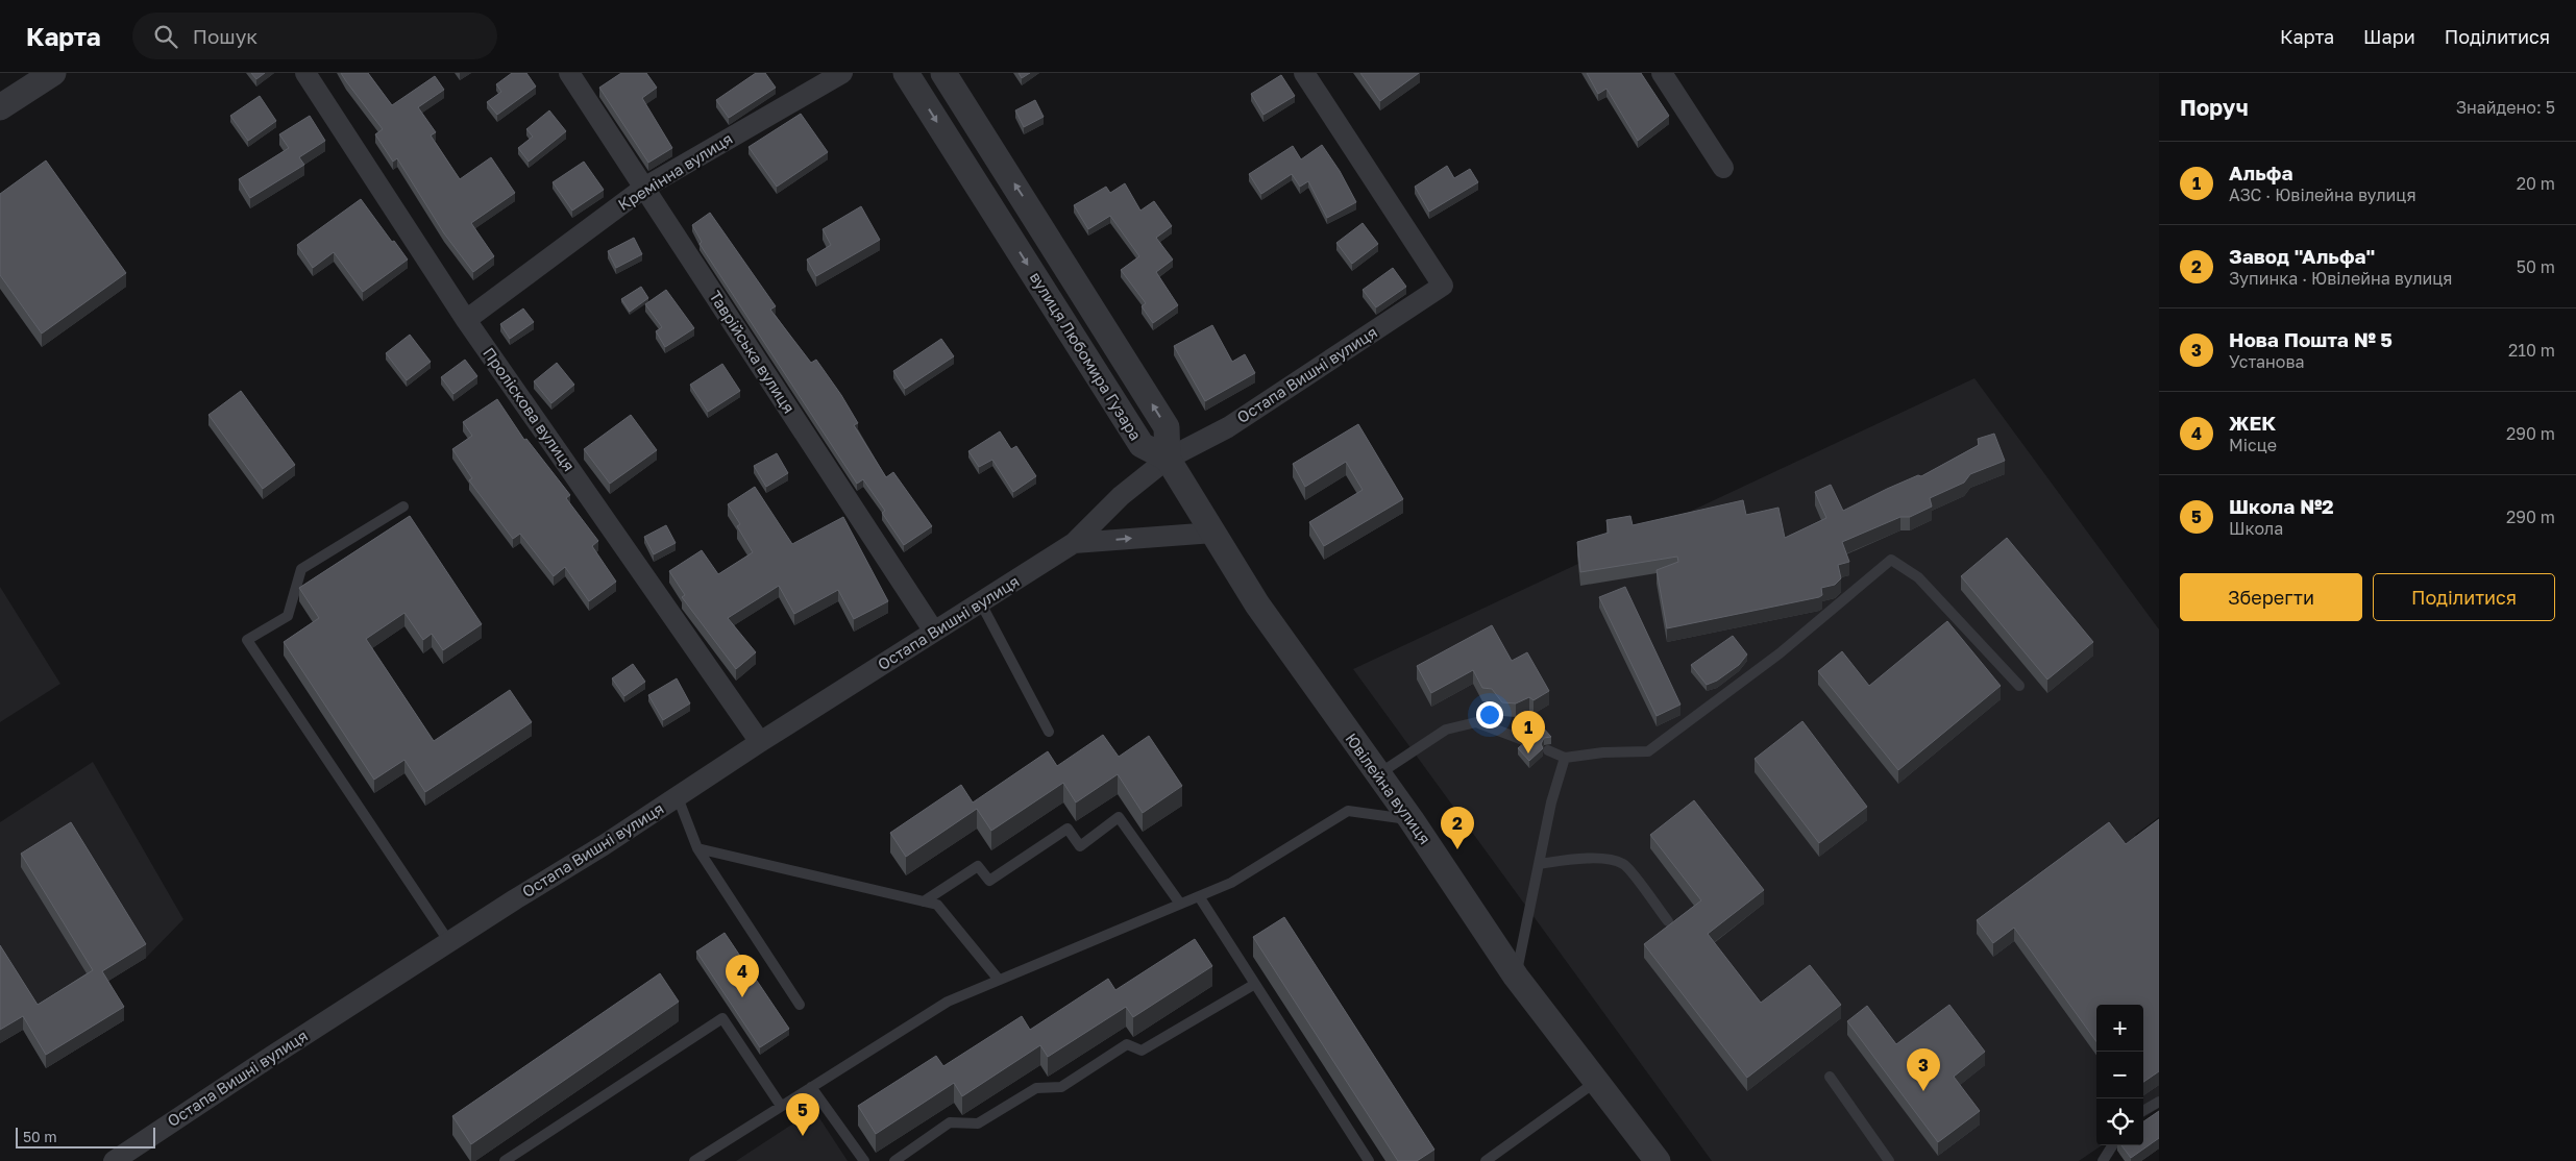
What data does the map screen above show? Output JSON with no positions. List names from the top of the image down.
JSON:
{
  "streets": {
    "street": [
      "Кремінна вулиця",
      "Таврійська вулиця",
      "вулиця Любомира Гузара",
      "Остапа Вишні вулиця",
      "Проліскова вулиця",
      "Ювілейна вулиця"
    ]
  },
  "crossings": [
    ["Кремінна вулиця", "Таврійська вулиця"],
    ["Кремінна вулиця", "Проліскова вулиця"],
    ["Таврійська вулиця", "Остапа Вишні вулиця"],
    ["вулиця Любомира Гузара", "Остапа Вишні вулиця"],
    ["вулиця Любомира Гузара", "Ювілейна вулиця"],
    ["Остапа Вишні вулиця", "Проліскова вулиця"],
    ["Остапа Вишні вулиця", "Ювілейна вулиця"]
  ],
  "scale_bar": "50 m",
  "page": {
    "header": "Карта",
    "search": "Пошук",
    "nav": ["Карта", "Шари", "Поділитися"],
    "heading": ["Поруч", "Знайдено: 5"],
    "list": [
      {
        "mark": "1",
        "name": "Альфа",
        "note": "АЗС · Ювілейна вулиця",
        "value": "20 m"
      },
      {
        "mark": "2",
        "name": "Завод \"Альфа\"",
        "note": "Зупинка · Ювілейна вулиця",
        "value": "50 m"
      },
      {
        "mark": "3",
        "name": "Нова Пошта № 5",
        "note": "Установа",
        "value": "210 m"
      },
      {
        "mark": "4",
        "name": "ЖЕК",
        "note": "Місце",
        "value": "290 m"
      },
      {
        "mark": "5",
        "name": "Школа №2",
        "note": "Школа",
        "value": "290 m"
      }
    ],
    "buttons": ["Зберегти", "Поділитися"],
    "pins": [
      "1",
      "2",
      "4",
      "3",
      "5"
    ],
    "map_buttons": ["+", "−"],
    "scale": "50 m"
  }
}
